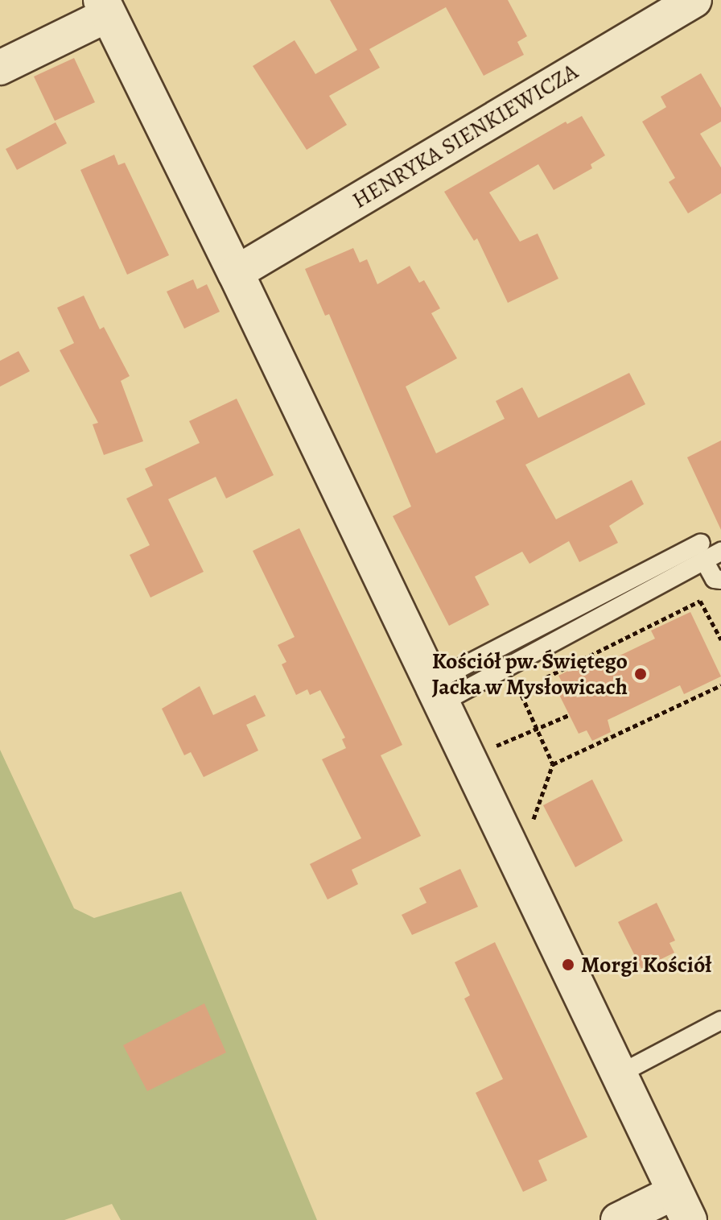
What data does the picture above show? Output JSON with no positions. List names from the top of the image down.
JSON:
{
  "streets": {
    "street": ["HENRYKA SIENKIEWICZA"]
  },
  "places": ["Kościół pw. Świętego Jacka w Mysłowicach", "Morgi Kościół"]
}
